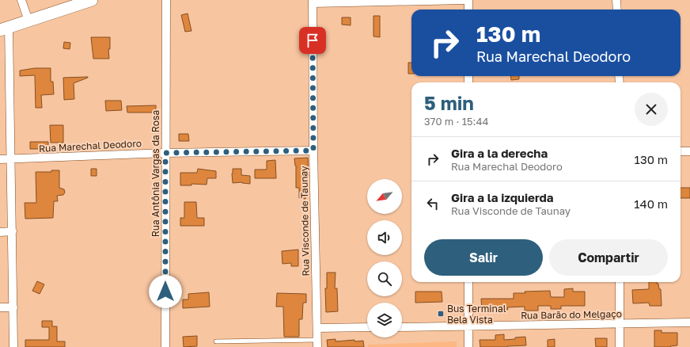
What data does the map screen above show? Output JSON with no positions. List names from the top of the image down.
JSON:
{
  "streets": {
    "street": [
      "Rua Marechal Deodoro",
      "Rua Antônia Vargas da Rosa",
      "Rua Visconde de Taunay",
      "Rua Barão do Melgaço"
    ]
  },
  "crossings": [
    ["Rua Marechal Deodoro", "Rua Antônia Vargas da Rosa"],
    ["Rua Marechal Deodoro", "Rua Visconde de Taunay"]
  ],
  "places": {
    "transit": ["Bus Terminal Bela Vista"]
  },
  "north": "bottom left",
  "page": {
    "turn": ["130 m", "Rua Marechal Deodoro"],
    "heading": ["5 min", "370 m · 15:44"],
    "list": [
      {
        "name": "Gira a la derecha",
        "note": "Rua Marechal Deodoro",
        "value": "130 m"
      },
      {
        "name": "Gira a la izquierda",
        "note": "Rua Visconde de Taunay",
        "value": "140 m"
      }
    ],
    "buttons": ["Salir", "Compartir"]
  }
}
